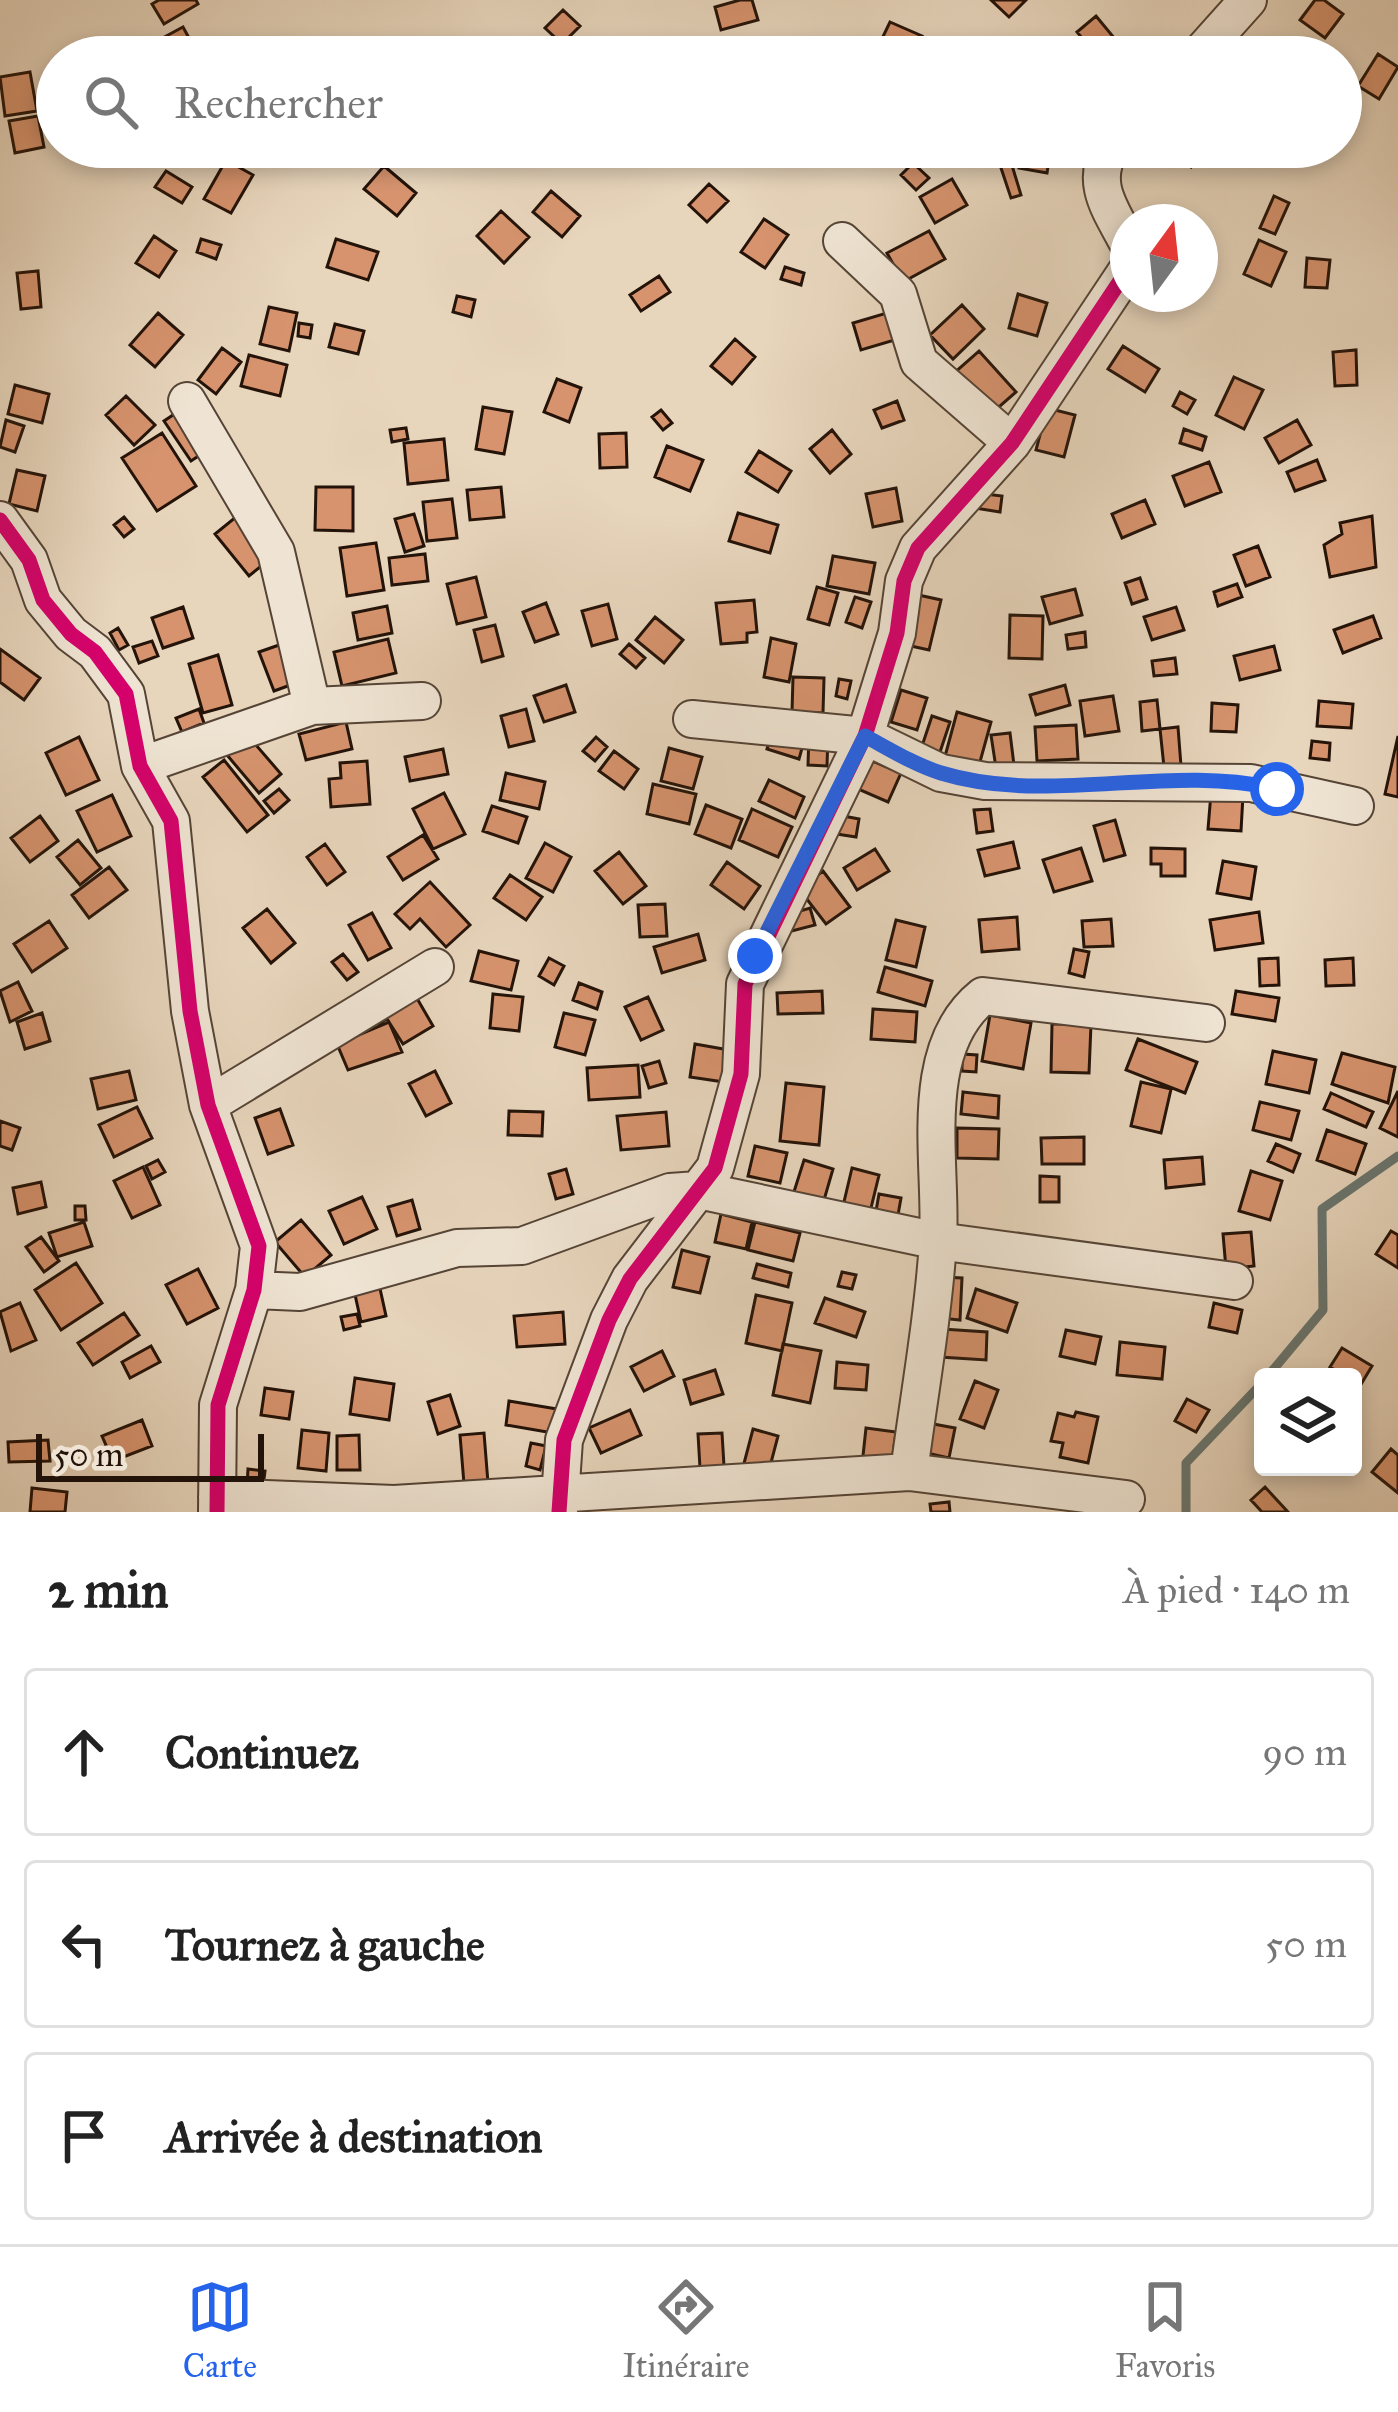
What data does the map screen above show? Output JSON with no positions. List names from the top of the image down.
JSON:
{
  "scale_bar": "50 m",
  "north": "top",
  "page": {
    "search": "Rechercher",
    "scale": "50 m",
    "heading": ["2 min", "À pied · 140 m"],
    "list": [
      ["Continuez", "90 m"],
      ["Tournez à gauche", "50 m"],
      "Arrivée à destination"
    ],
    "nav": ["Carte", "Itinéraire", "Favoris"]
  }
}
